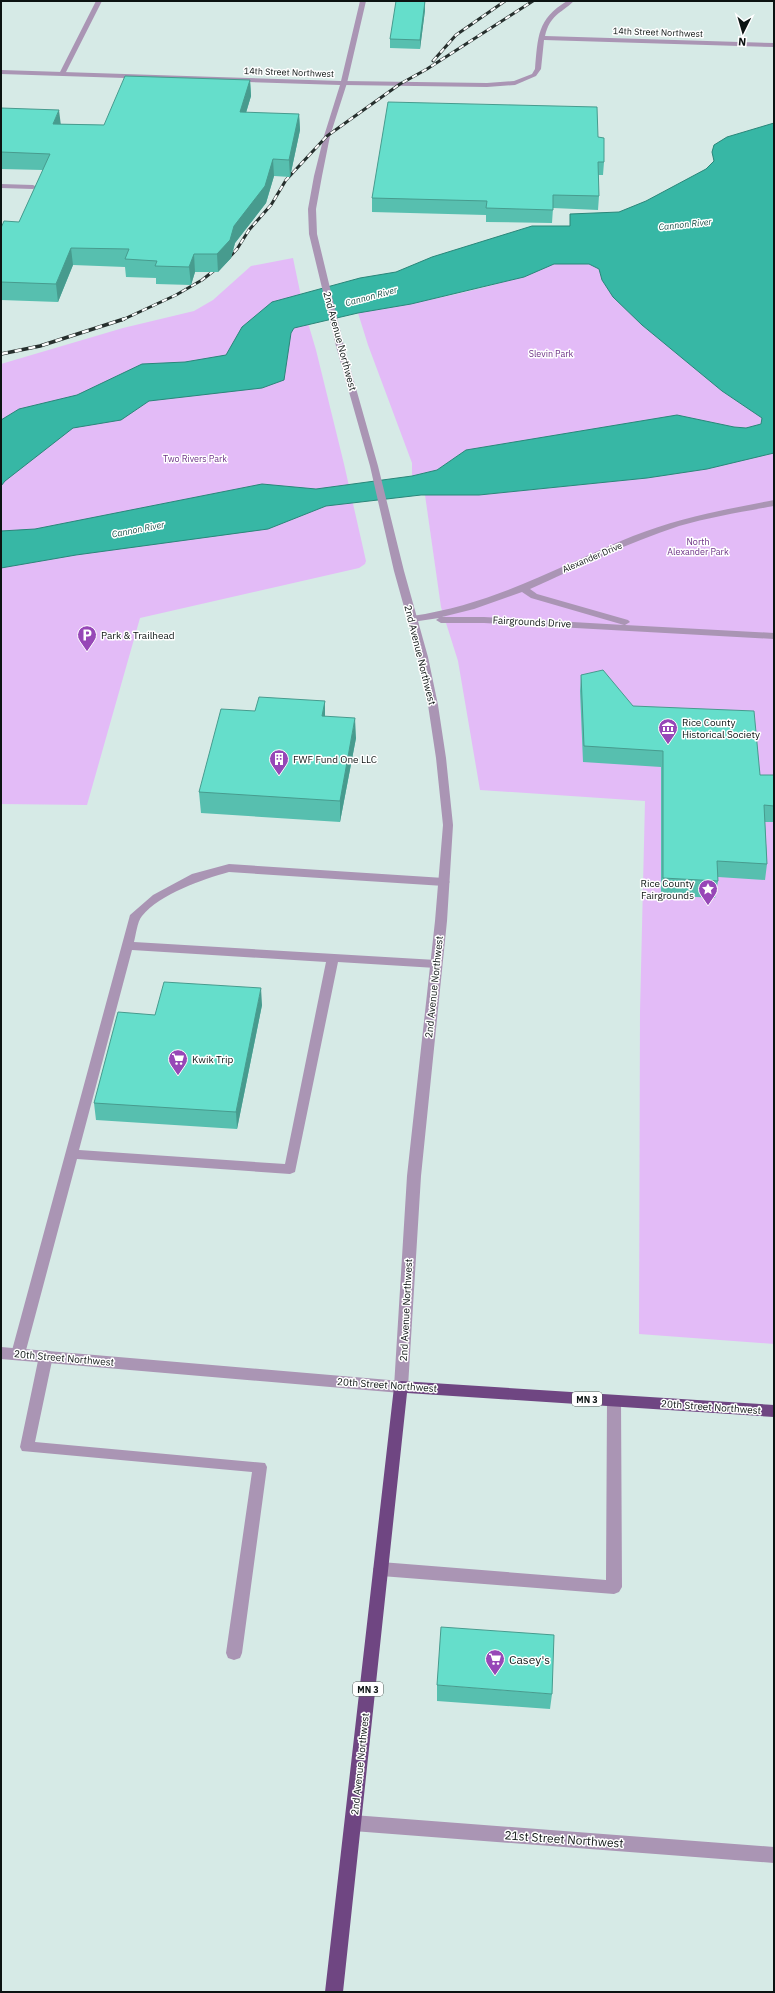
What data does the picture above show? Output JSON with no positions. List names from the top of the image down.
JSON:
{
  "streets": {
    "highway": ["2nd Avenue Northwest", "20th Street Northwest", "MN 3"],
    "street": [
      "14th Street Northwest",
      "Alexander Drive",
      "Fairgrounds Drive",
      "21st Street Northwest"
    ]
  },
  "crossings": [
    ["14th Street Northwest", "2nd Avenue Northwest"],
    ["2nd Avenue Northwest", "Alexander Drive"],
    ["2nd Avenue Northwest", "Fairgrounds Drive"],
    ["2nd Avenue Northwest", "20th Street Northwest"],
    ["2nd Avenue Northwest", "21st Street Northwest"],
    ["Alexander Drive", "Fairgrounds Drive"]
  ],
  "water": ["Cannon River"],
  "parks": ["Slevin Park", "Two Rivers Park", "North Alexander Park"],
  "places": {
    "parking": ["Park & Trailhead"],
    "museum": ["Rice County Historical Society"],
    "building": ["FWF Fund One LLC"],
    "place": ["Rice County Fairgrounds"],
    "supermarket": ["Kwik Trip", "Casey's"]
  },
  "north": "bottom"
}
